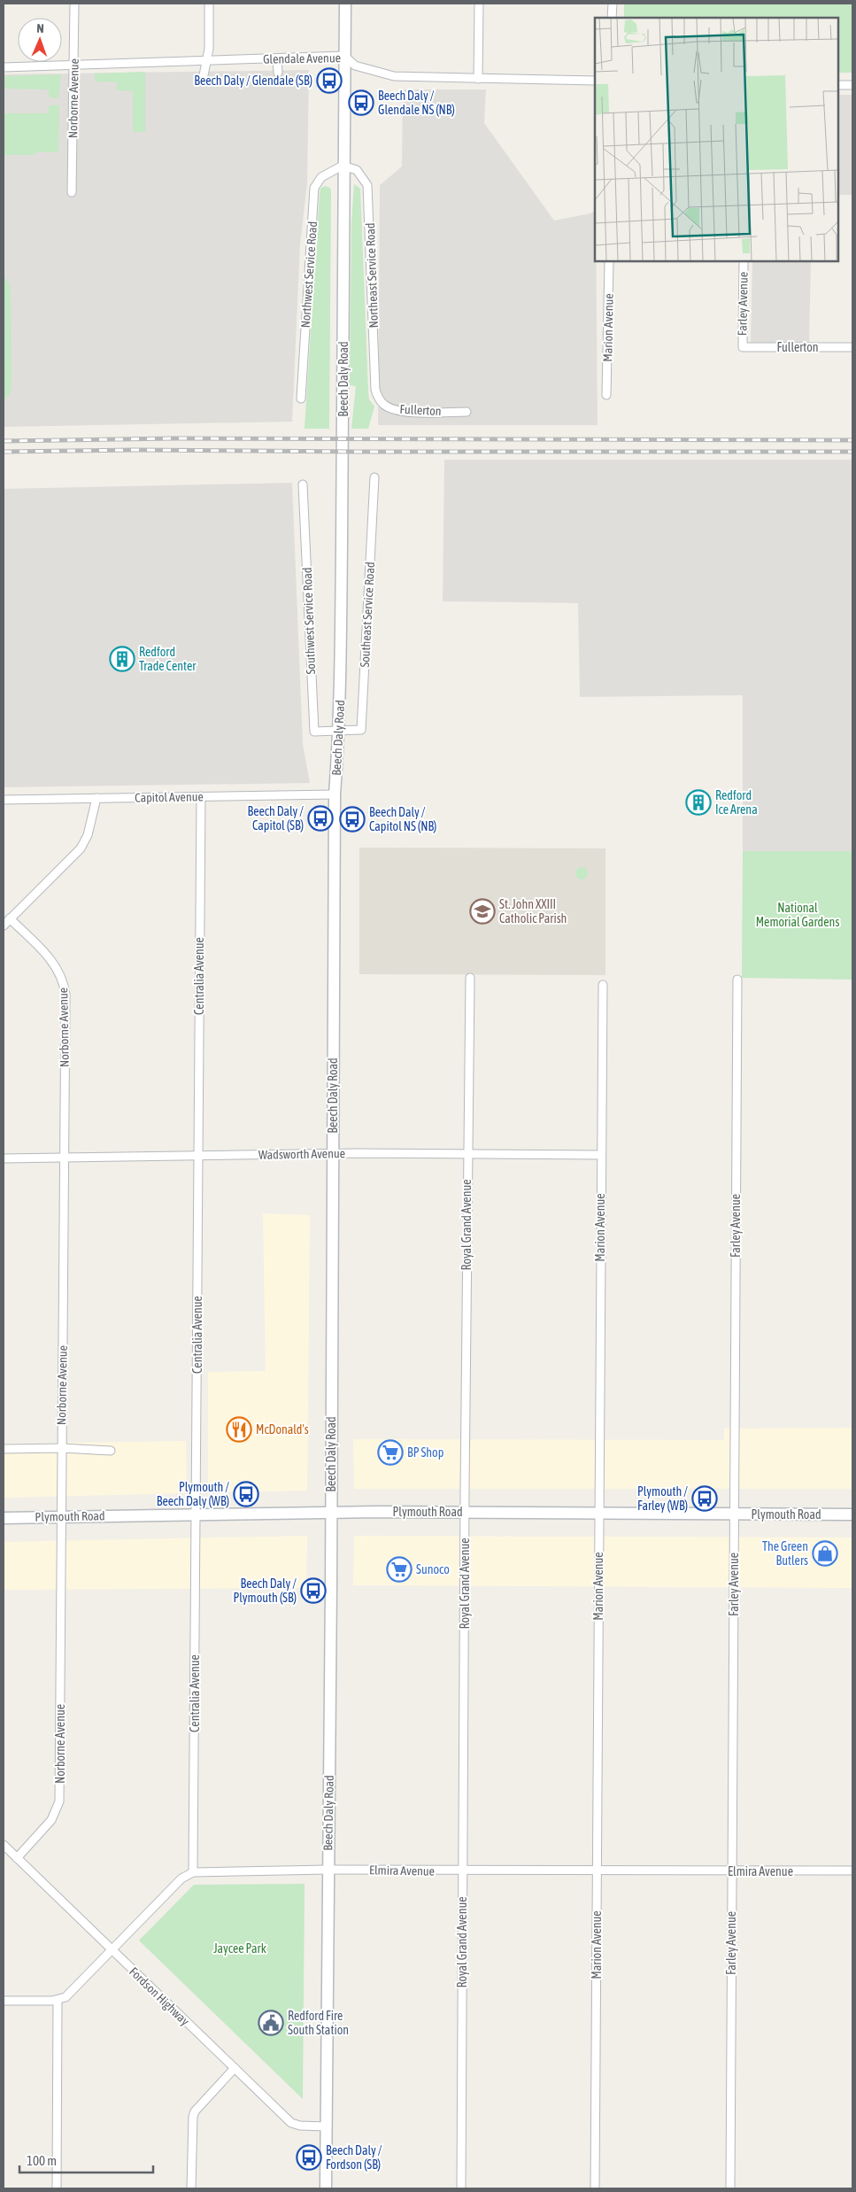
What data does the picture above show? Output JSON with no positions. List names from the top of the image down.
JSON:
{
  "streets": {
    "main road": ["Beech Daly Road", "Plymouth Road"],
    "street": [
      "Glendale Avenue",
      "Norborne Avenue",
      "Northwest Service Road",
      "Northeast Service Road",
      "Farley Avenue",
      "Marion Avenue",
      "Fullerton",
      "Southeast Service Road",
      "Southwest Service Road",
      "Capitol Avenue",
      "Centralia Avenue",
      "Wadsworth Avenue",
      "Royal Grand Avenue",
      "Elmira Avenue",
      "Fordson Highway"
    ]
  },
  "crossings": [
    ["Glendale Avenue", "Norborne Avenue"],
    ["Glendale Avenue", "Beech Daly Road"],
    ["Norborne Avenue", "Wadsworth Avenue"],
    ["Norborne Avenue", "Plymouth Road"],
    ["Norborne Avenue", "Fordson Highway"],
    ["Northwest Service Road", "Northeast Service Road"],
    ["Northwest Service Road", "Beech Daly Road"],
    ["Northeast Service Road", "Fullerton"],
    ["Northeast Service Road", "Beech Daly Road"],
    ["Farley Avenue", "Fullerton"],
    ["Farley Avenue", "Plymouth Road"],
    ["Farley Avenue", "Elmira Avenue"],
    ["Marion Avenue", "Wadsworth Avenue"],
    ["Marion Avenue", "Plymouth Road"],
    ["Marion Avenue", "Elmira Avenue"],
    ["Beech Daly Road", "Southeast Service Road"],
    ["Beech Daly Road", "Southwest Service Road"],
    ["Beech Daly Road", "Capitol Avenue"],
    ["Beech Daly Road", "Wadsworth Avenue"],
    ["Beech Daly Road", "Plymouth Road"],
    ["Beech Daly Road", "Elmira Avenue"],
    ["Beech Daly Road", "Fordson Highway"],
    ["Southeast Service Road", "Southwest Service Road"],
    ["Capitol Avenue", "Centralia Avenue"],
    ["Centralia Avenue", "Wadsworth Avenue"],
    ["Centralia Avenue", "Plymouth Road"],
    ["Centralia Avenue", "Elmira Avenue"],
    ["Wadsworth Avenue", "Royal Grand Avenue"],
    ["Royal Grand Avenue", "Plymouth Road"],
    ["Royal Grand Avenue", "Elmira Avenue"]
  ],
  "parks": ["National Memorial Gardens", "Jaycee Park"],
  "places": {
    "bus stop": [
      "Beech Daly / Glendale (SB)",
      "Beech Daly / Glendale NS (NB)",
      "Beech Daly / Capitol (SB)",
      "Beech Daly / Capitol NS (NB)",
      "Plymouth / Beech Daly (WB)",
      "Plymouth / Farley (WB)",
      "Beech Daly / Plymouth (SB)",
      "Beech Daly / Fordson (SB)"
    ],
    "building": ["Redford Trade Center", "Redford Ice Arena"],
    "school or university": ["St. John XXIII Catholic Parish"],
    "restaurant": ["McDonald's"],
    "supermarket": ["BP Shop", "Sunoco"],
    "shop": ["The Green Butlers"],
    "public building": ["Redford Fire South Station"]
  },
  "scale_bar": "100 m",
  "north": "top"
}
